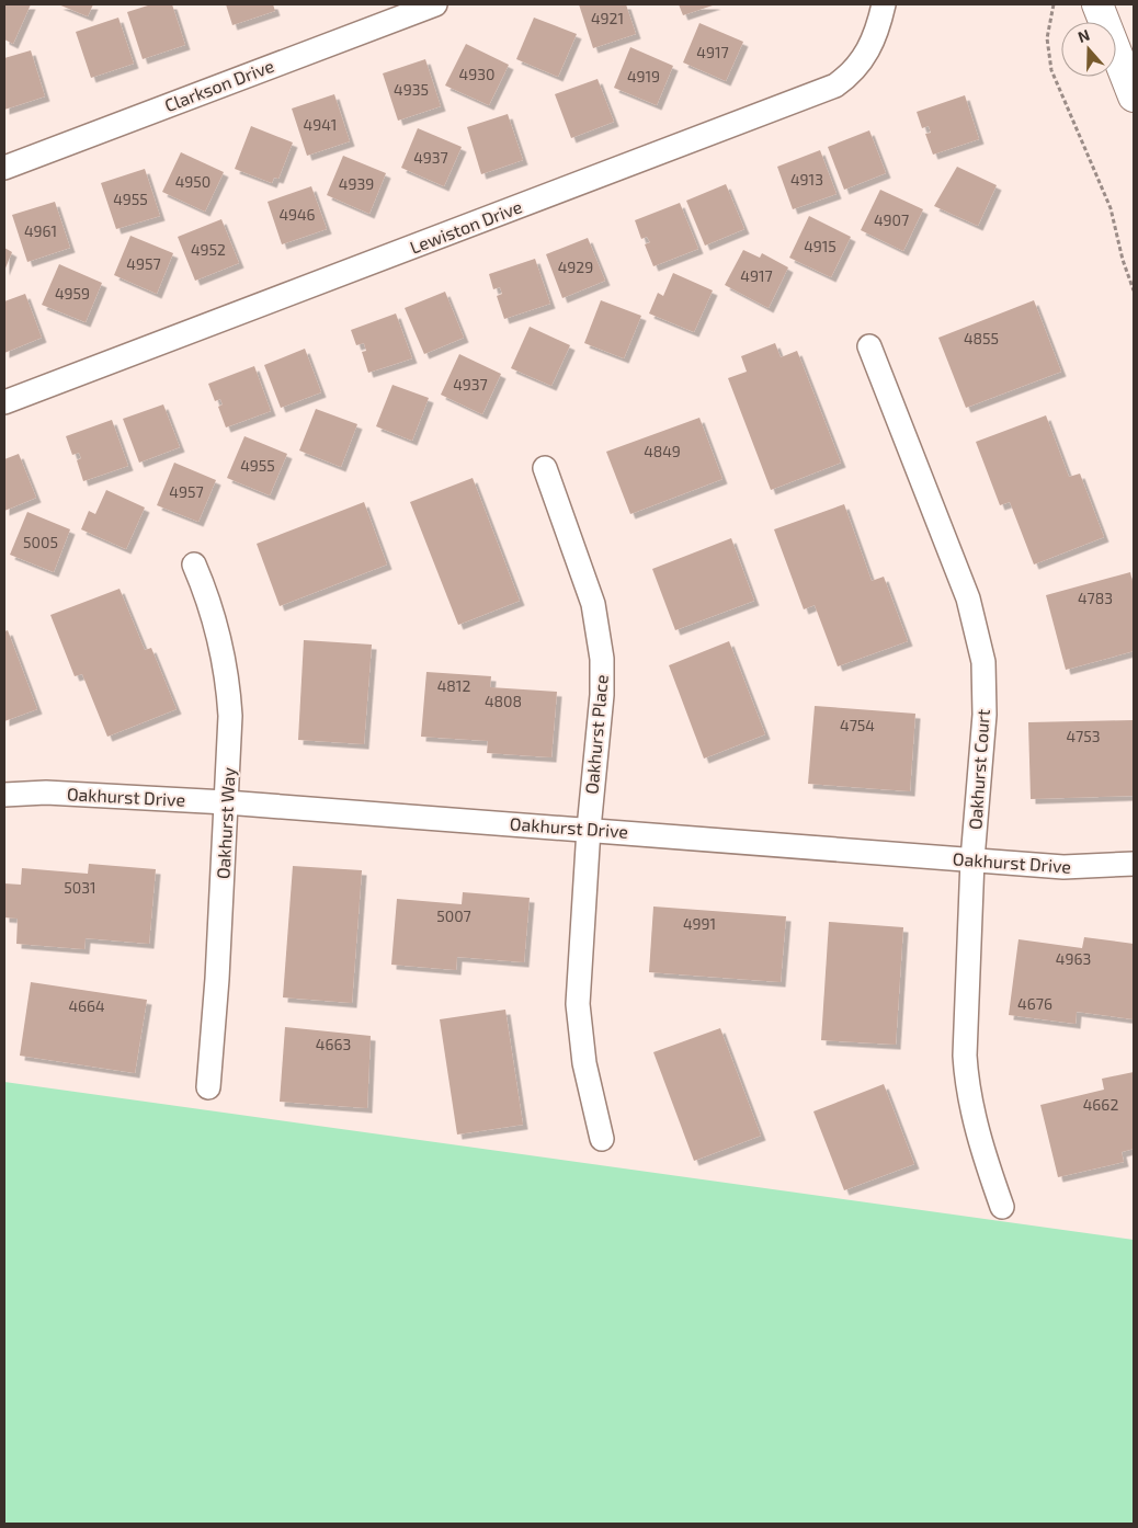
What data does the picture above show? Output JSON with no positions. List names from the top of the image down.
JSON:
{
  "streets": {
    "street": [
      "Clarkson Drive",
      "Lewiston Drive",
      "Oakhurst Place",
      "Oakhurst Court",
      "Oakhurst Drive",
      "Oakhurst Way"
    ]
  },
  "crossings": [
    ["Oakhurst Place", "Oakhurst Drive"],
    ["Oakhurst Court", "Oakhurst Drive"],
    ["Oakhurst Drive", "Oakhurst Way"]
  ],
  "house_numbers": [
    "4921",
    "4917",
    "4930",
    "4919",
    "4935",
    "4941",
    "4937",
    "4913",
    "4950",
    "4939",
    "4955",
    "4946",
    "4907",
    "4961",
    "4915",
    "4952",
    "4957",
    "4929",
    "4917",
    "4959",
    "4855",
    "4937",
    "4849",
    "4955",
    "4957",
    "5005",
    "4783",
    "4812",
    "4808",
    "4754",
    "4753",
    "5031",
    "5007",
    "4991",
    "4963",
    "4676",
    "4664",
    "4663",
    "4662"
  ],
  "north": "top"
}
